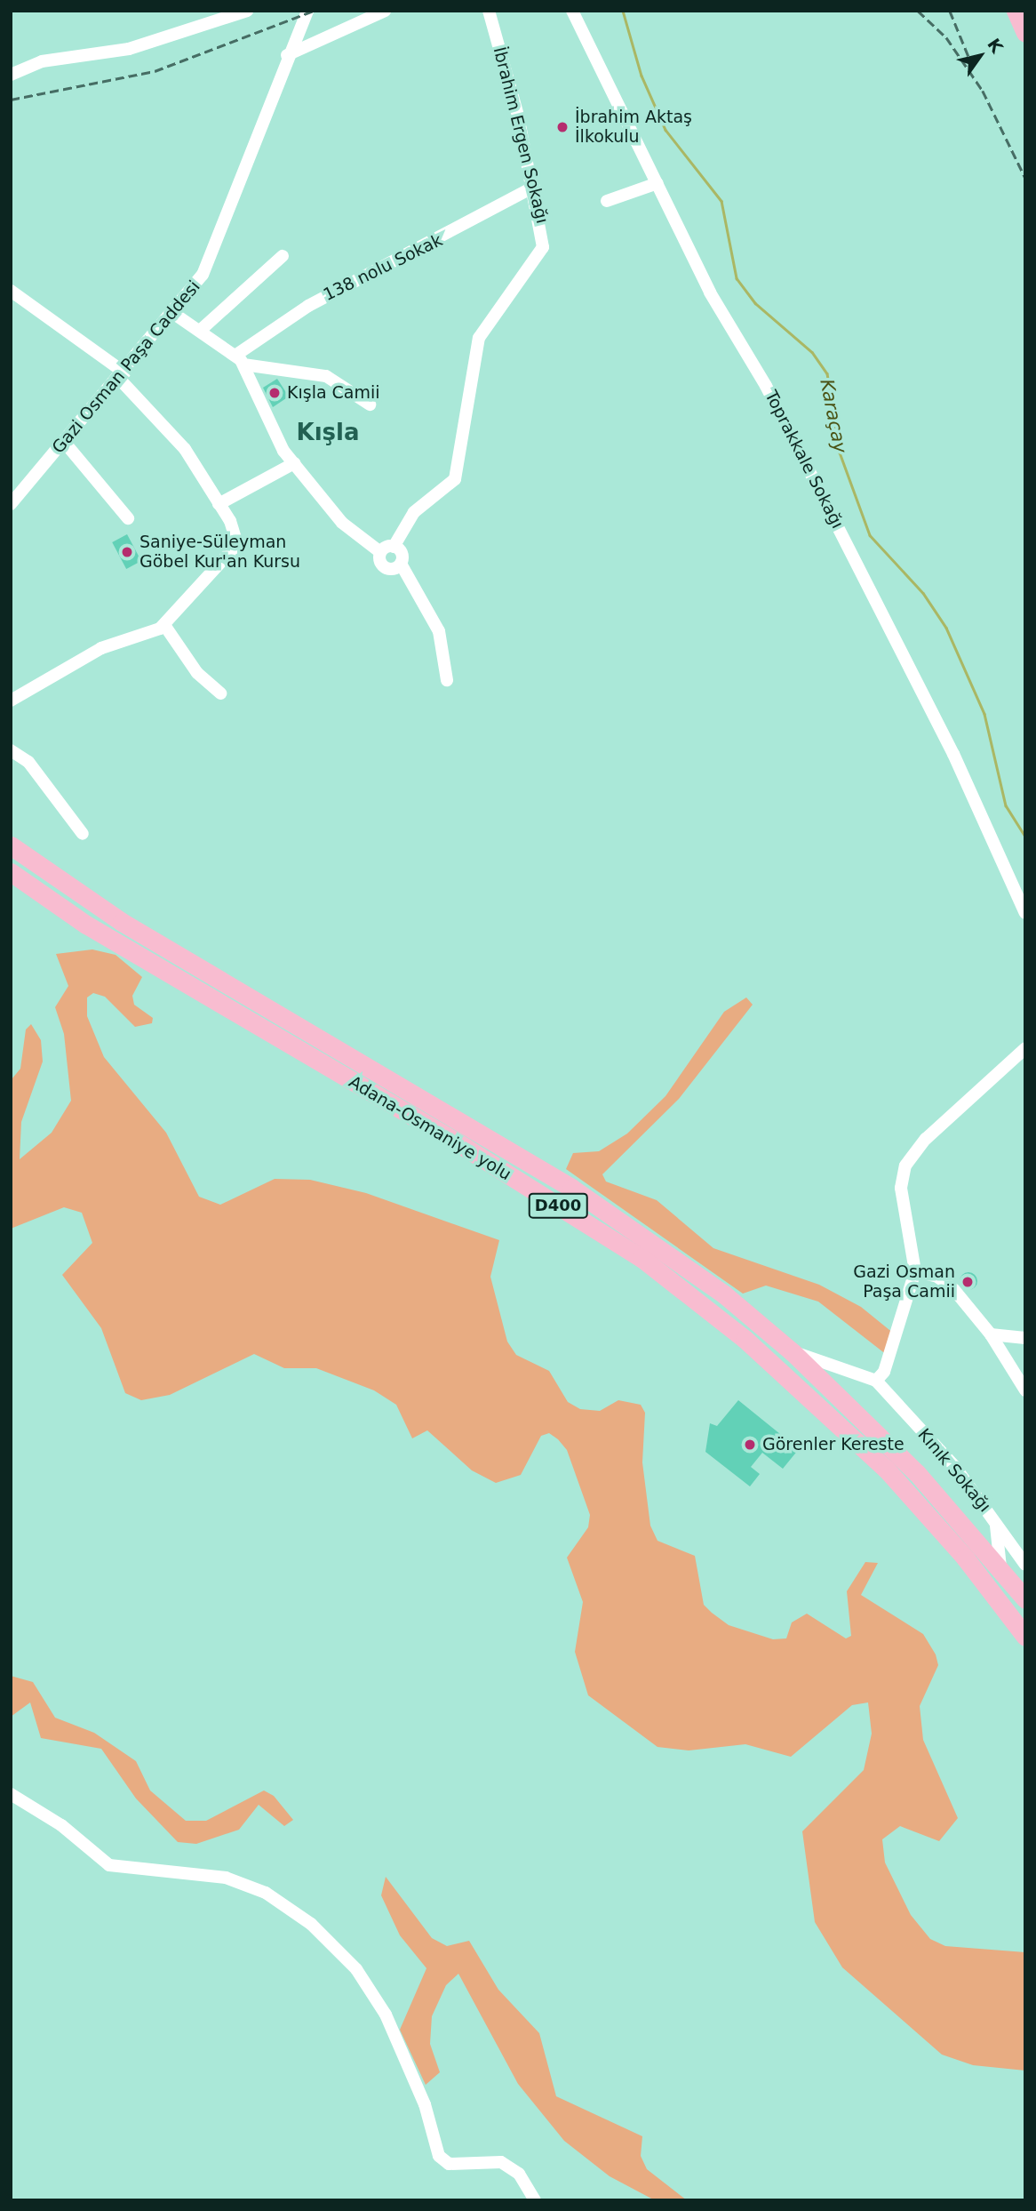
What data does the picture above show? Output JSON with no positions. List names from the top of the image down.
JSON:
{
  "streets": {
    "highway": ["Adana-Osmaniye yolu", "D400"],
    "street": [
      "İbrahim Ergen Sokağı",
      "138 nolu Sokak",
      "Gazi Osman Paşa Caddesi",
      "Toprakkale Sokağı",
      "Kınık Sokağı"
    ]
  },
  "crossings": [
    ["İbrahim Ergen Sokağı", "138 nolu Sokak"],
    ["Adana-Osmaniye yolu", "Kınık Sokağı"]
  ],
  "districts": ["Kışla"],
  "water": ["Karaçay"],
  "places": [
    "İbrahim Aktaş İlkokulu",
    "Kışla Camii",
    "Saniye-Süleyman Göbel Kur'an Kursu",
    "Gazi Osman Paşa Camii",
    "Görenler Kereste"
  ],
  "north": "top right"
}
